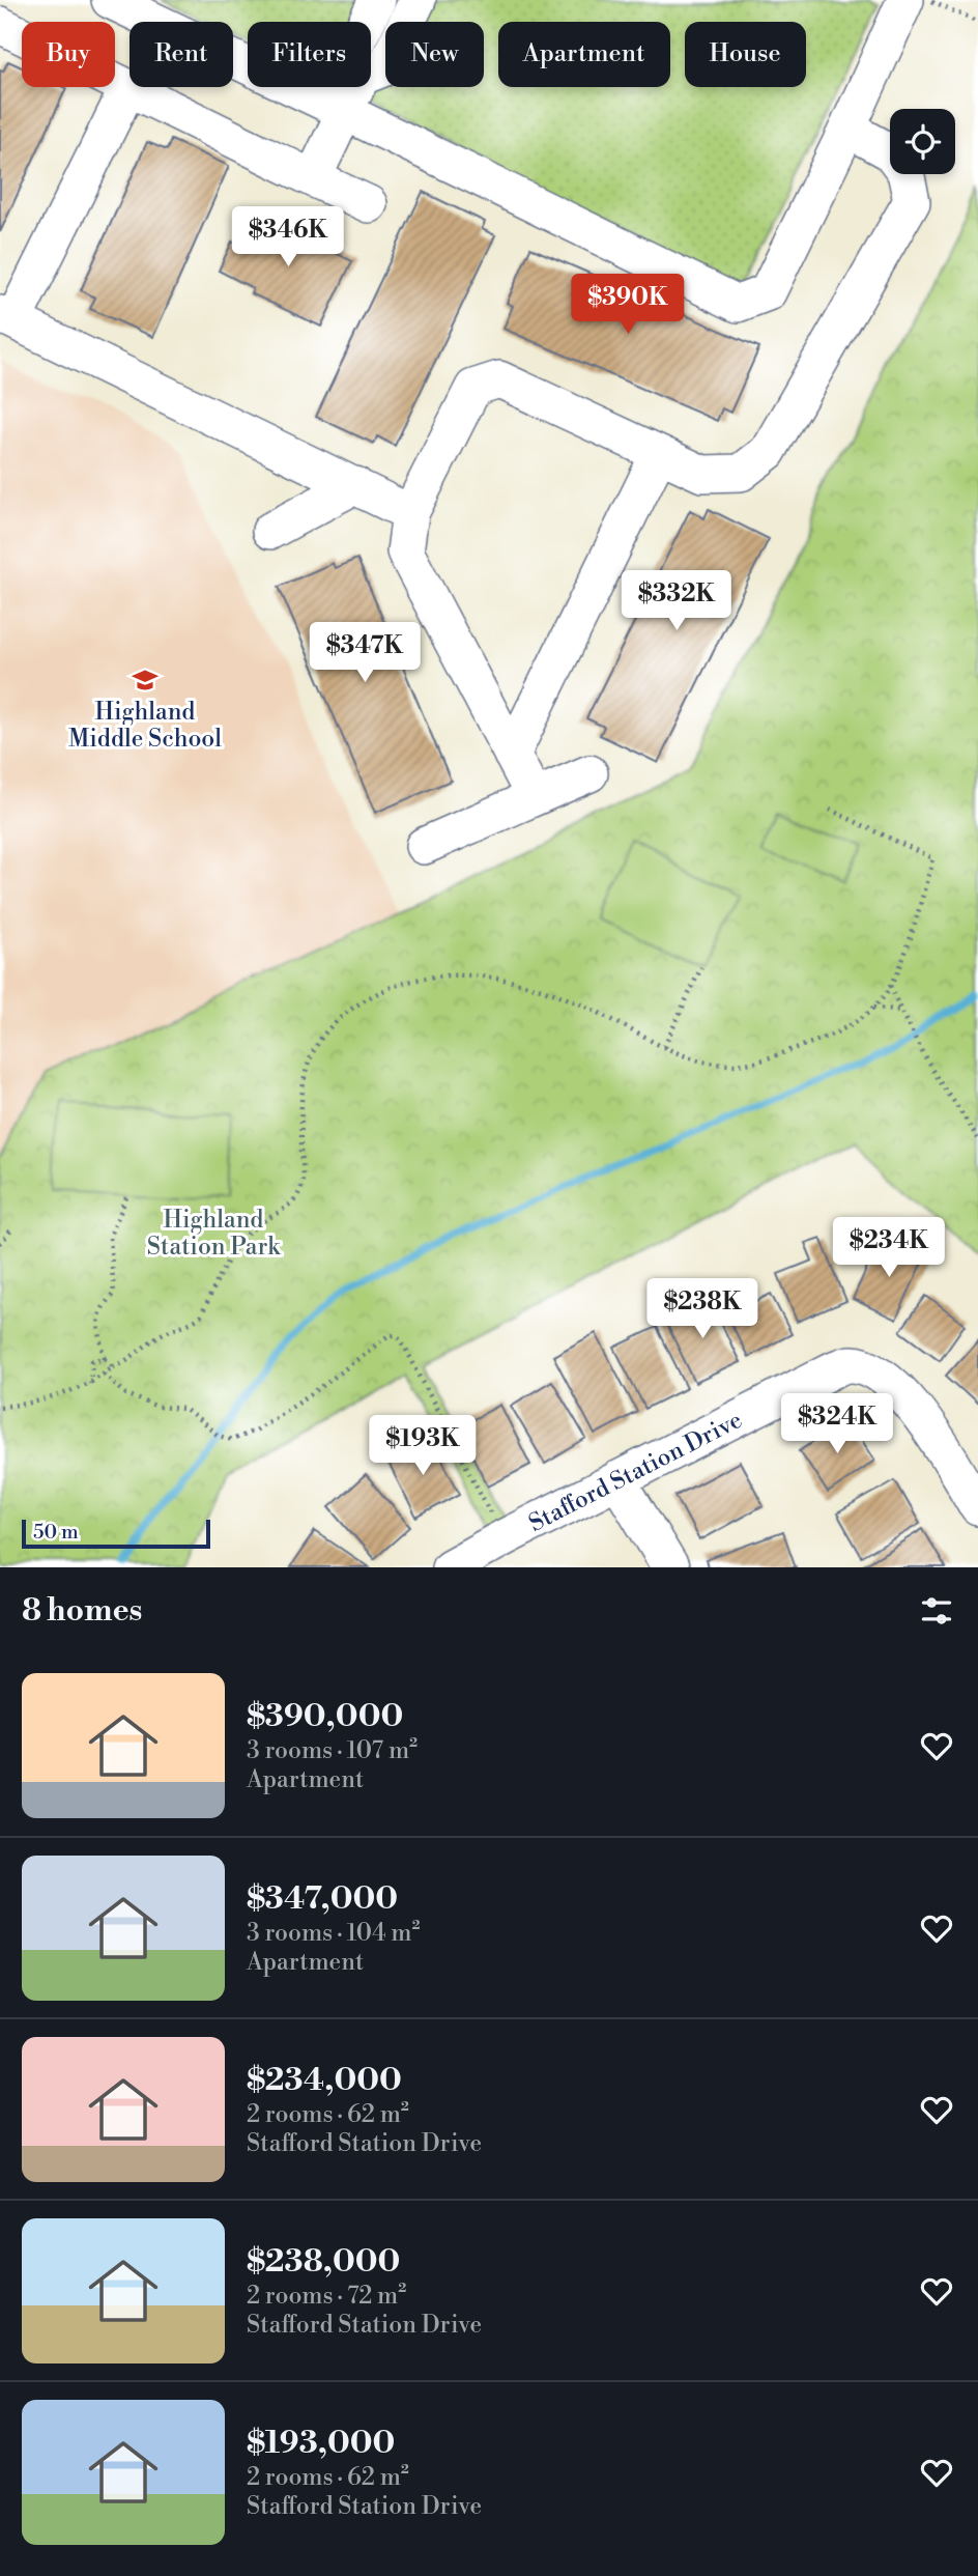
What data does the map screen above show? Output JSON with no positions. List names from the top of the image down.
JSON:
{
  "streets": {
    "street": ["Stafford Station Drive"]
  },
  "parks": ["Highland Station Park"],
  "places": {
    "school or university": ["Highland Middle School"]
  },
  "scale_bar": "50 m",
  "page": {
    "chip": [
      "Buy",
      "Rent",
      "Filters",
      "New",
      "Apartment",
      "House"
    ],
    "price": [
      "$346K",
      "$390K",
      "$332K",
      "$347K",
      "$234K",
      "$238K",
      "$324K",
      "$193K"
    ],
    "scale": "50 m",
    "heading": "8 homes",
    "list": [
      {
        "name": "$390,000",
        "note": "3 rooms · 107 m² · Apartment"
      },
      {
        "name": "$347,000",
        "note": "3 rooms · 104 m² · Apartment"
      },
      {
        "name": "$234,000",
        "note": "2 rooms · 62 m² · Stafford Station Drive"
      },
      {
        "name": "$238,000",
        "note": "2 rooms · 72 m² · Stafford Station Drive"
      },
      {
        "name": "$193,000",
        "note": "2 rooms · 62 m² · Stafford Station Drive"
      }
    ]
  }
}
